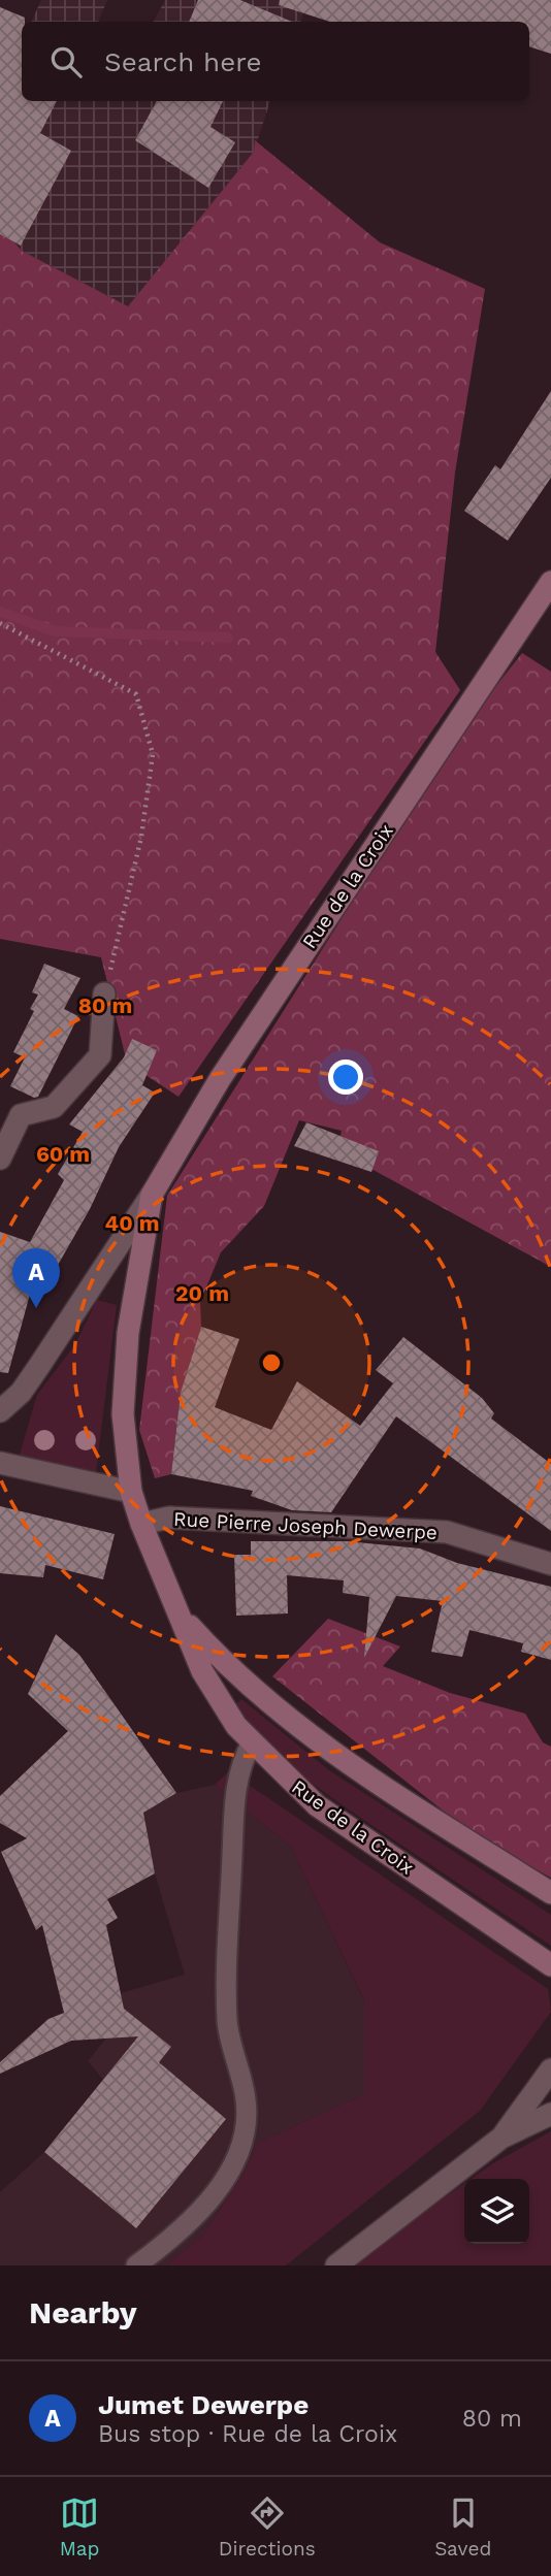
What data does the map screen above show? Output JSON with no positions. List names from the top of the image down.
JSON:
{
  "streets": {
    "street": ["Rue de la Croix", "Rue Pierre Joseph Dewerpe"]
  },
  "crossings": [
    ["Rue de la Croix", "Rue Pierre Joseph Dewerpe"]
  ],
  "page": {
    "search": "Search here",
    "pins": "A",
    "heading": "Nearby",
    "list": [
      {
        "mark": "A",
        "name": "Jumet Dewerpe",
        "note": "Bus stop · Rue de la Croix",
        "value": "80 m"
      }
    ],
    "nav": ["Map", "Directions", "Saved"]
  },
  "rings": [
    "80 m",
    "60 m",
    "40 m",
    "20 m"
  ]
}
